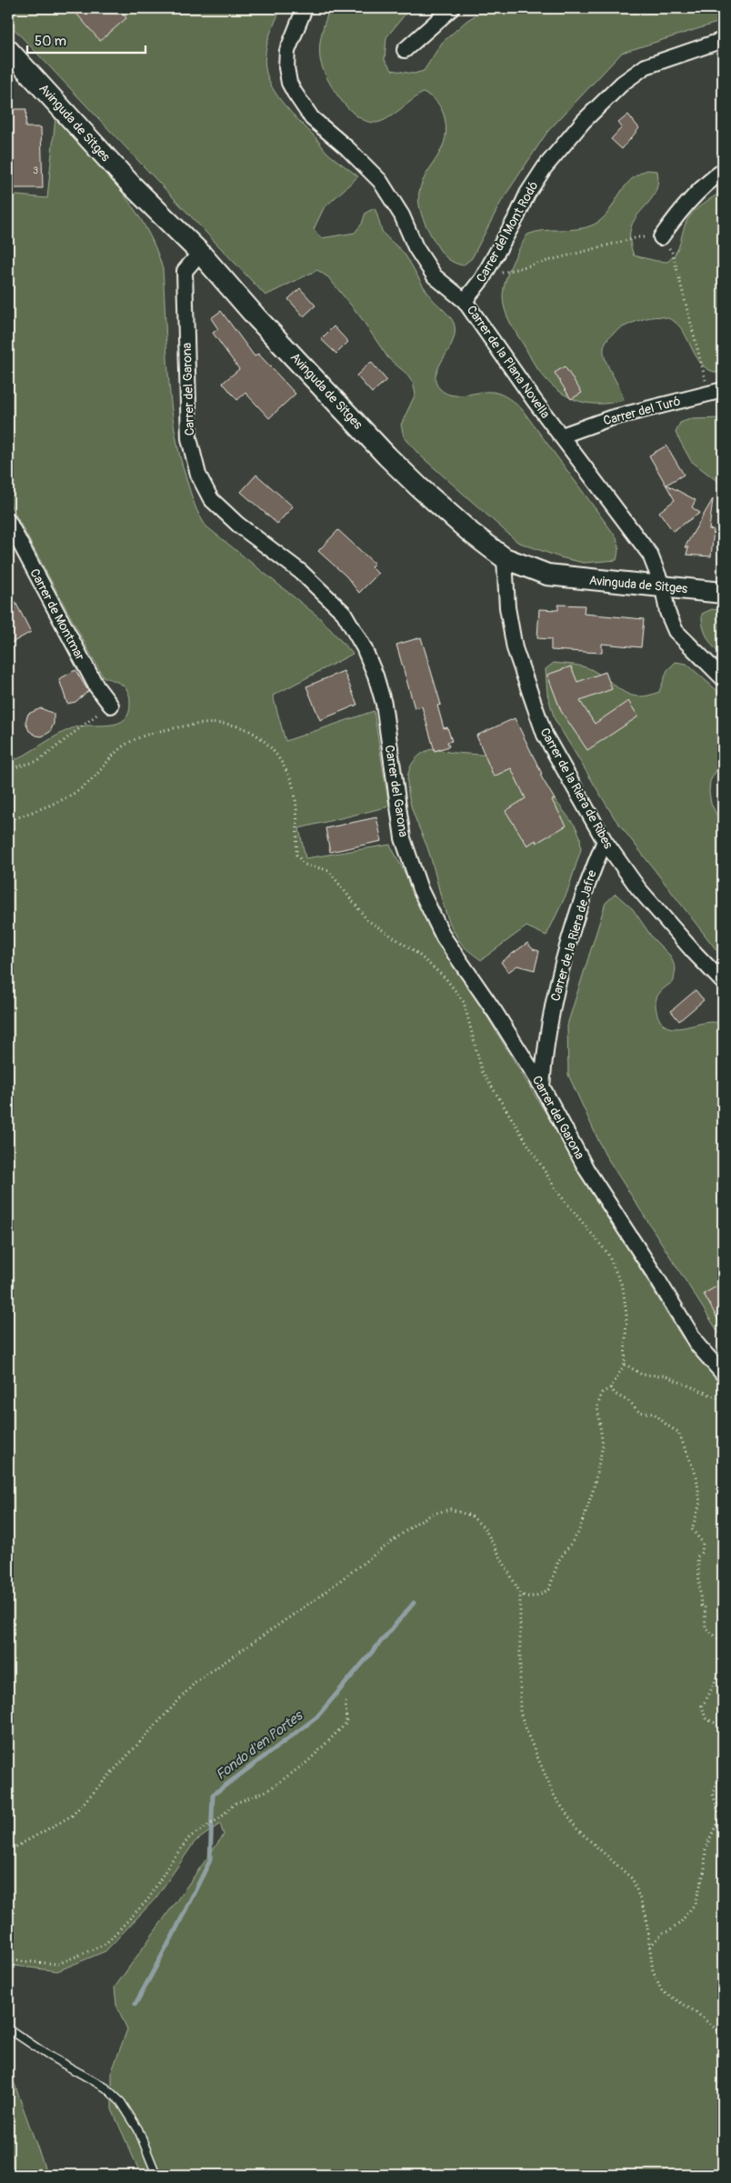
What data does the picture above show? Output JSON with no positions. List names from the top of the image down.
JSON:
{
  "streets": {
    "street": [
      "Avinguda de Sitges",
      "Carrer del Mont Rodó",
      "Carrer de la Plana Novella",
      "Carrer del Garona",
      "Carrer del Turó",
      "Carrer de Montmar",
      "Carrer de la Riera de Ribes",
      "Carrer de la Riera de Jafre"
    ]
  },
  "crossings": [
    ["Avinguda de Sitges", "Carrer de la Plana Novella"],
    ["Avinguda de Sitges", "Carrer del Garona"],
    ["Avinguda de Sitges", "Carrer de la Riera de Ribes"],
    ["Carrer del Mont Rodó", "Carrer de la Plana Novella"],
    ["Carrer de la Plana Novella", "Carrer del Turó"],
    ["Carrer del Garona", "Carrer de la Riera de Jafre"],
    ["Carrer de la Riera de Ribes", "Carrer de la Riera de Jafre"]
  ],
  "water": ["Fondo d'en Portes"],
  "house_numbers": ["3"],
  "scale_bar": "50 m"
}
